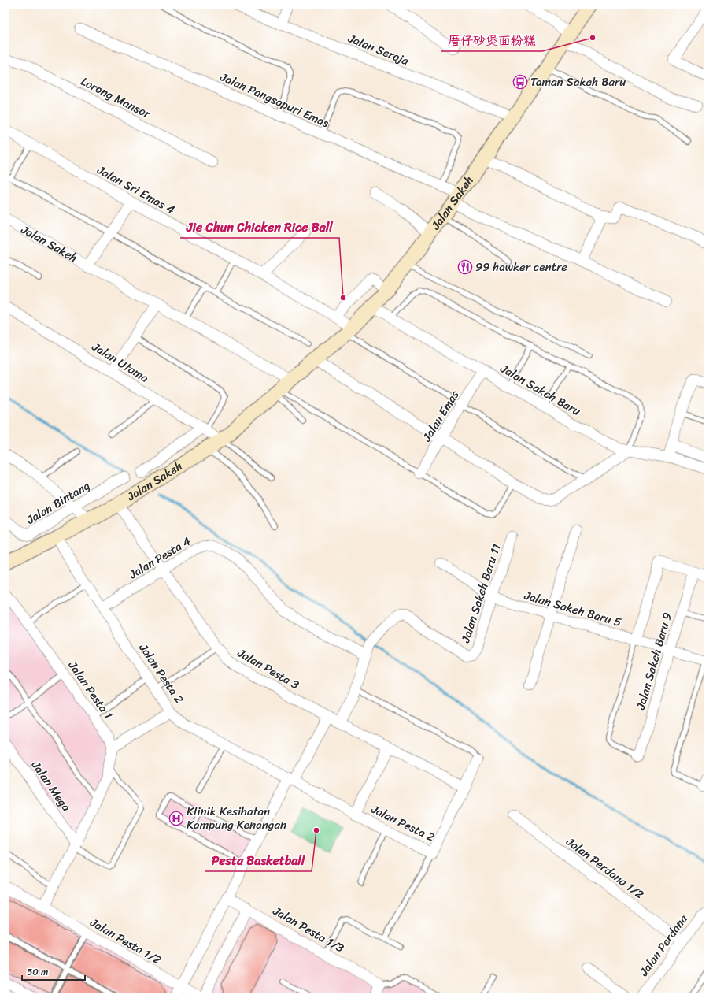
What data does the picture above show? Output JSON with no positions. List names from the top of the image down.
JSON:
{
  "streets": {
    "street": [
      "Jalan Seroja",
      "Lorong Mansor",
      "Jalan Pangsapuri Emas",
      "Jalan Sri Emas 4",
      "Jalan Sakeh",
      "Jalan Utama",
      "Jalan Sakeh Baru",
      "Jalan Emas",
      "Jalan Bintang",
      "Jalan Pesta 4",
      "Jalan Sakeh Baru 11",
      "Jalan Sakeh Baru 5",
      "Jalan Sakeh Baru 9",
      "Jalan Pesta 3",
      "Jalan Pesta 2",
      "Jalan Pesta 1",
      "Jalan Mega",
      "Jalan Perdana 1/2",
      "Jalan Pesta 1/3",
      "Jalan Pesta 1/2",
      "Jalan Perdana"
    ]
  },
  "crossings": [
    ["Jalan Seroja", "Jalan Sakeh"],
    ["Jalan Pangsapuri Emas", "Jalan Sakeh"],
    ["Jalan Sri Emas 4", "Jalan Sakeh"],
    ["Jalan Sakeh", "Jalan Utama"],
    ["Jalan Sakeh", "Jalan Sakeh Baru"],
    ["Jalan Sakeh", "Jalan Pesta 3"],
    ["Jalan Sakeh", "Jalan Pesta 2"],
    ["Jalan Sakeh Baru", "Jalan Emas"],
    ["Jalan Pesta 4", "Jalan Sakeh Baru 11"],
    ["Jalan Pesta 4", "Jalan Pesta 3"],
    ["Jalan Pesta 4", "Jalan Pesta 2"],
    ["Jalan Sakeh Baru 11", "Jalan Sakeh Baru 5"],
    ["Jalan Sakeh Baru 5", "Jalan Sakeh Baru 9"],
    ["Jalan Pesta 3", "Jalan Pesta 2"],
    ["Jalan Perdana 1/2", "Jalan Perdana"]
  ],
  "places": {
    "other": ["厝仔砂煲面粉糕", "Jie Chun Chicken Rice Ball", "Pesta Basketball"],
    "bus stop": ["Taman Sakeh Baru"],
    "restaurant": ["99 hawker centre"],
    "hospital": ["Klinik Kesihatan Kampung Kenangan"]
  },
  "scale_bar": "50 m"
}
